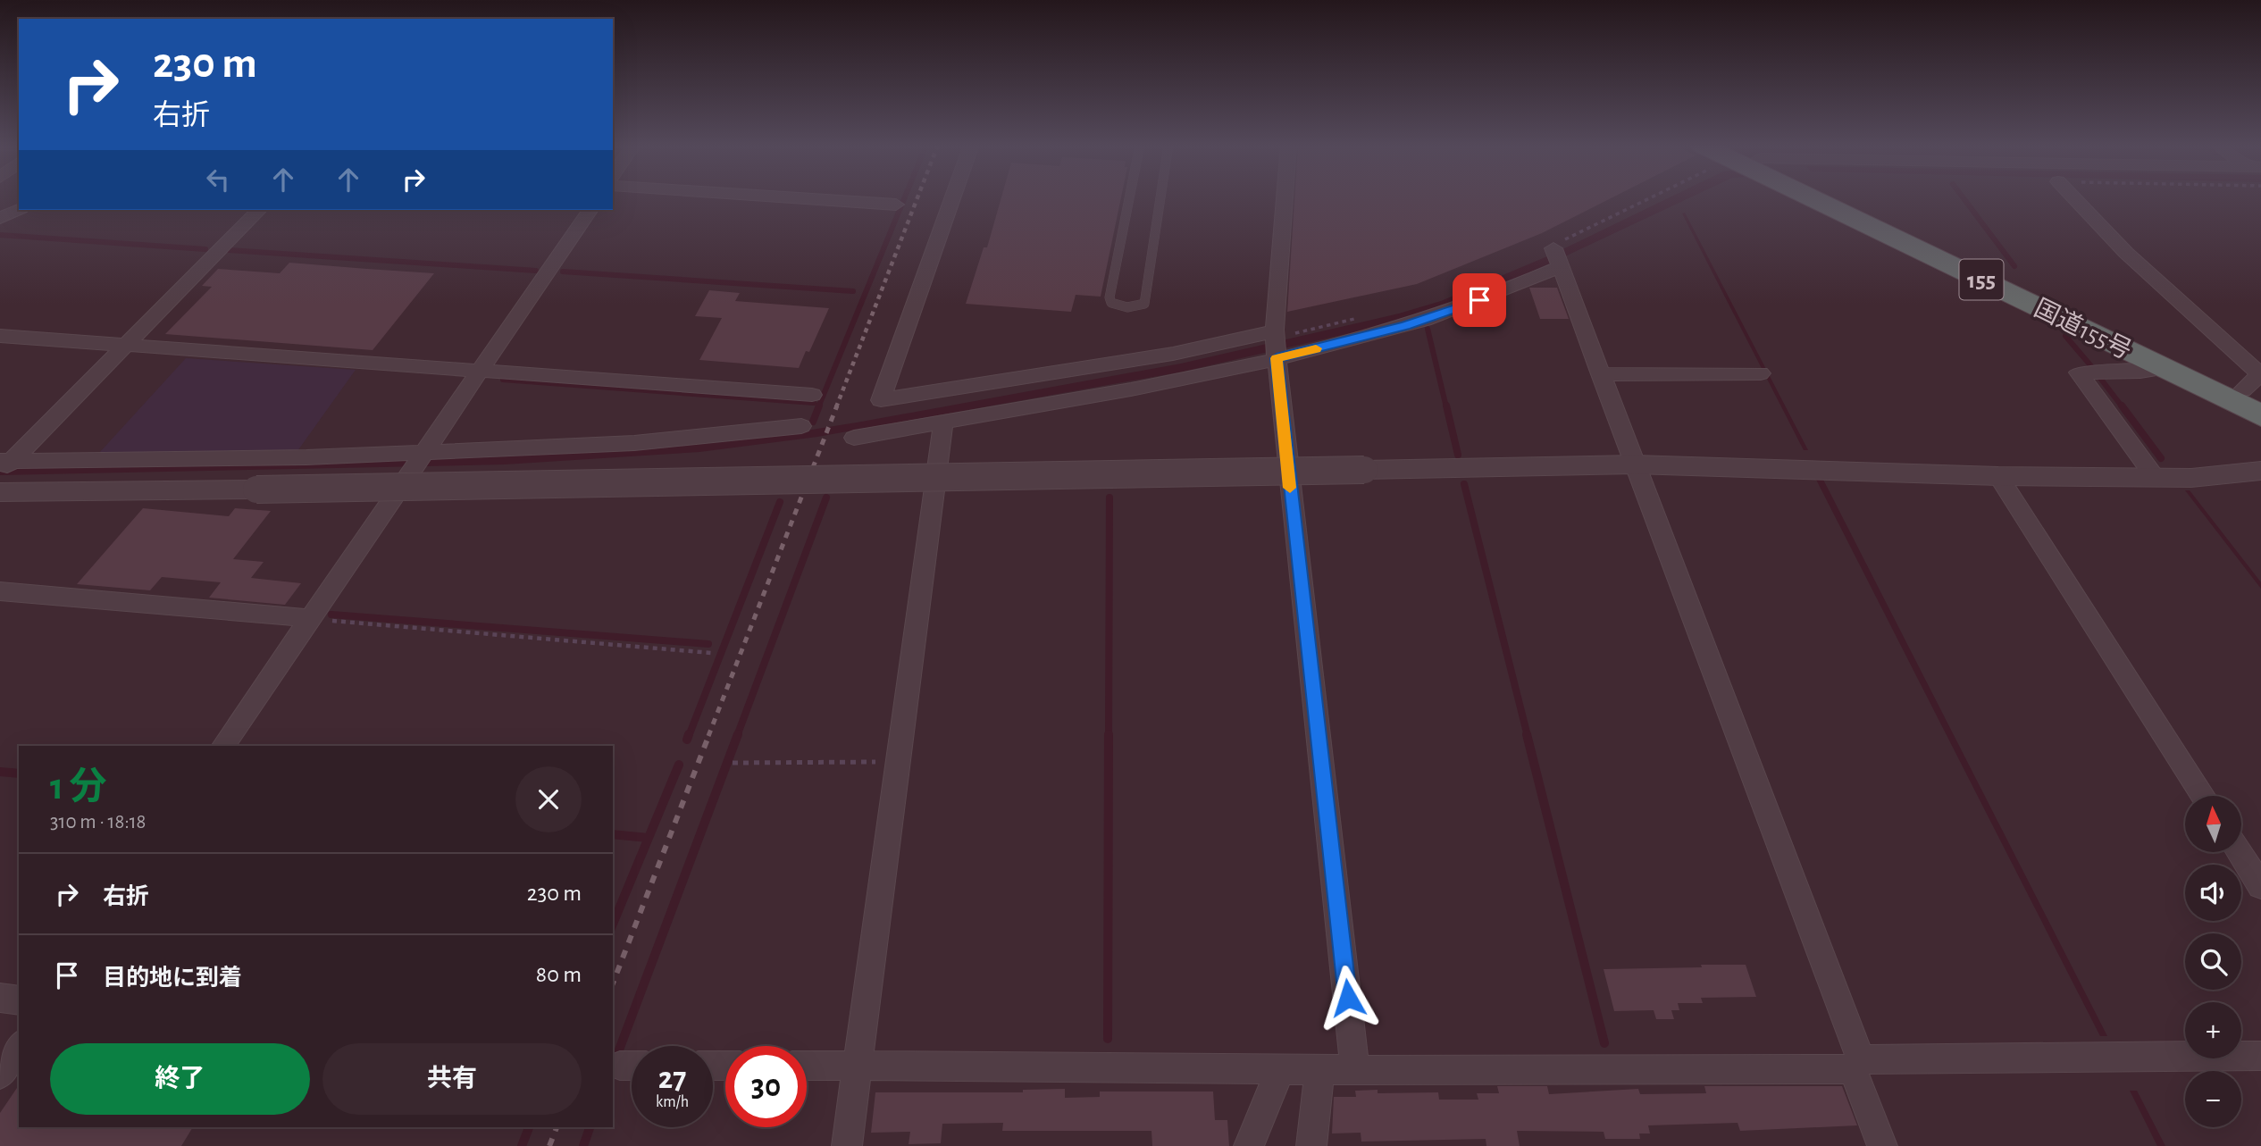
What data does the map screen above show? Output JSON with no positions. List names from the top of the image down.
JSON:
{
  "streets": {
    "highway": ["155", "国道155号"]
  },
  "north": "top",
  "page": {
    "turn": ["230 m", "右折"],
    "heading": ["1 分", "310 m · 18:18"],
    "map_buttons": ["+", "−"],
    "list": [
      {
        "name": "右折",
        "value": "230 m"
      },
      {
        "name": "目的地に到着",
        "value": "80 m"
      }
    ],
    "buttons": ["終了", "共有"],
    "speed": "27 km/h",
    "limit": "30"
  }
}
